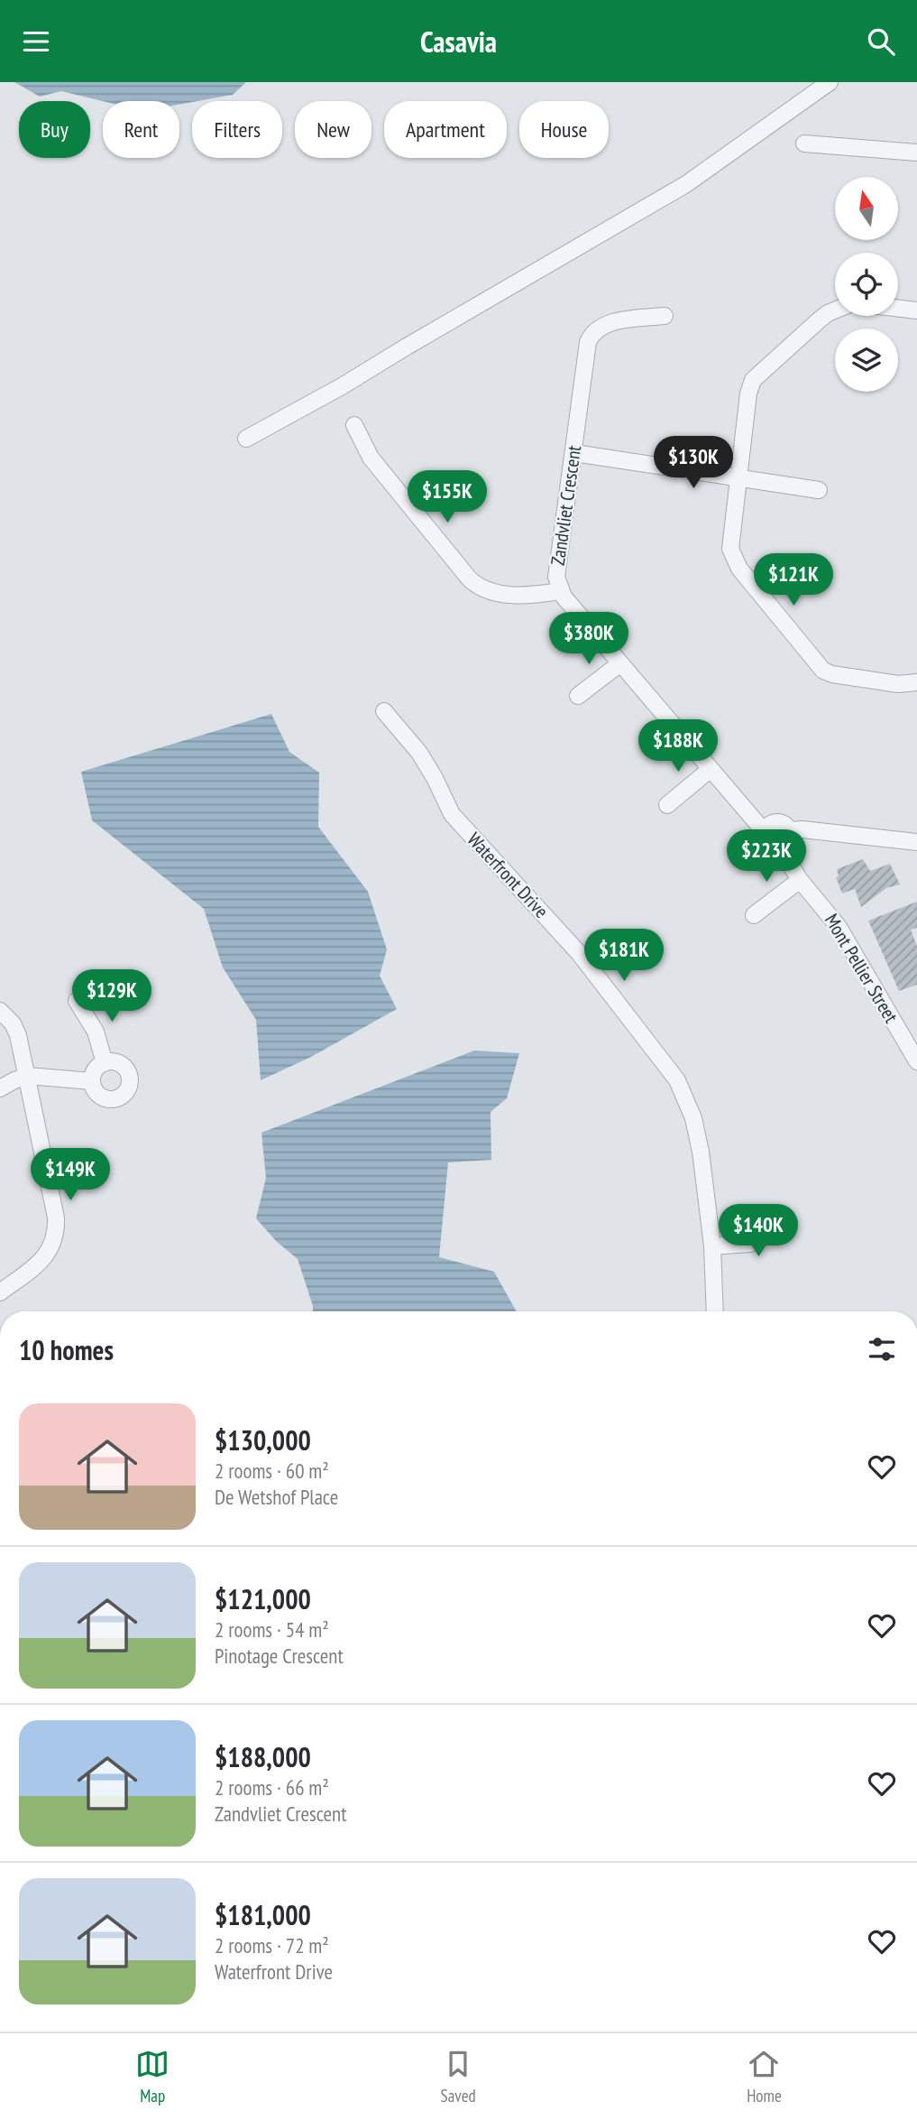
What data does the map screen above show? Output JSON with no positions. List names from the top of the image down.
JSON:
{
  "streets": {
    "street": ["Zandvliet Crescent", "Waterfront Drive", "Mont Pellier Street"]
  },
  "crossings": [
    ["Zandvliet Crescent", "Mont Pellier Street"]
  ],
  "north": "top",
  "page": {
    "header": "Casavia",
    "chip": [
      "Buy",
      "Rent",
      "Filters",
      "New",
      "Apartment",
      "House"
    ],
    "price": [
      "$130K",
      "$155K",
      "$121K",
      "$380K",
      "$188K",
      "$223K",
      "$181K",
      "$129K",
      "$149K",
      "$140K"
    ],
    "heading": "10 homes",
    "list": [
      {
        "name": "$130,000",
        "note": "2 rooms · 60 m² · De Wetshof Place"
      },
      {
        "name": "$121,000",
        "note": "2 rooms · 54 m² · Pinotage Crescent"
      },
      {
        "name": "$188,000",
        "note": "2 rooms · 66 m² · Zandvliet Crescent"
      },
      {
        "name": "$181,000",
        "note": "2 rooms · 72 m² · Waterfront Drive"
      }
    ],
    "tabs": ["Map", "Saved", "Home"]
  }
}
